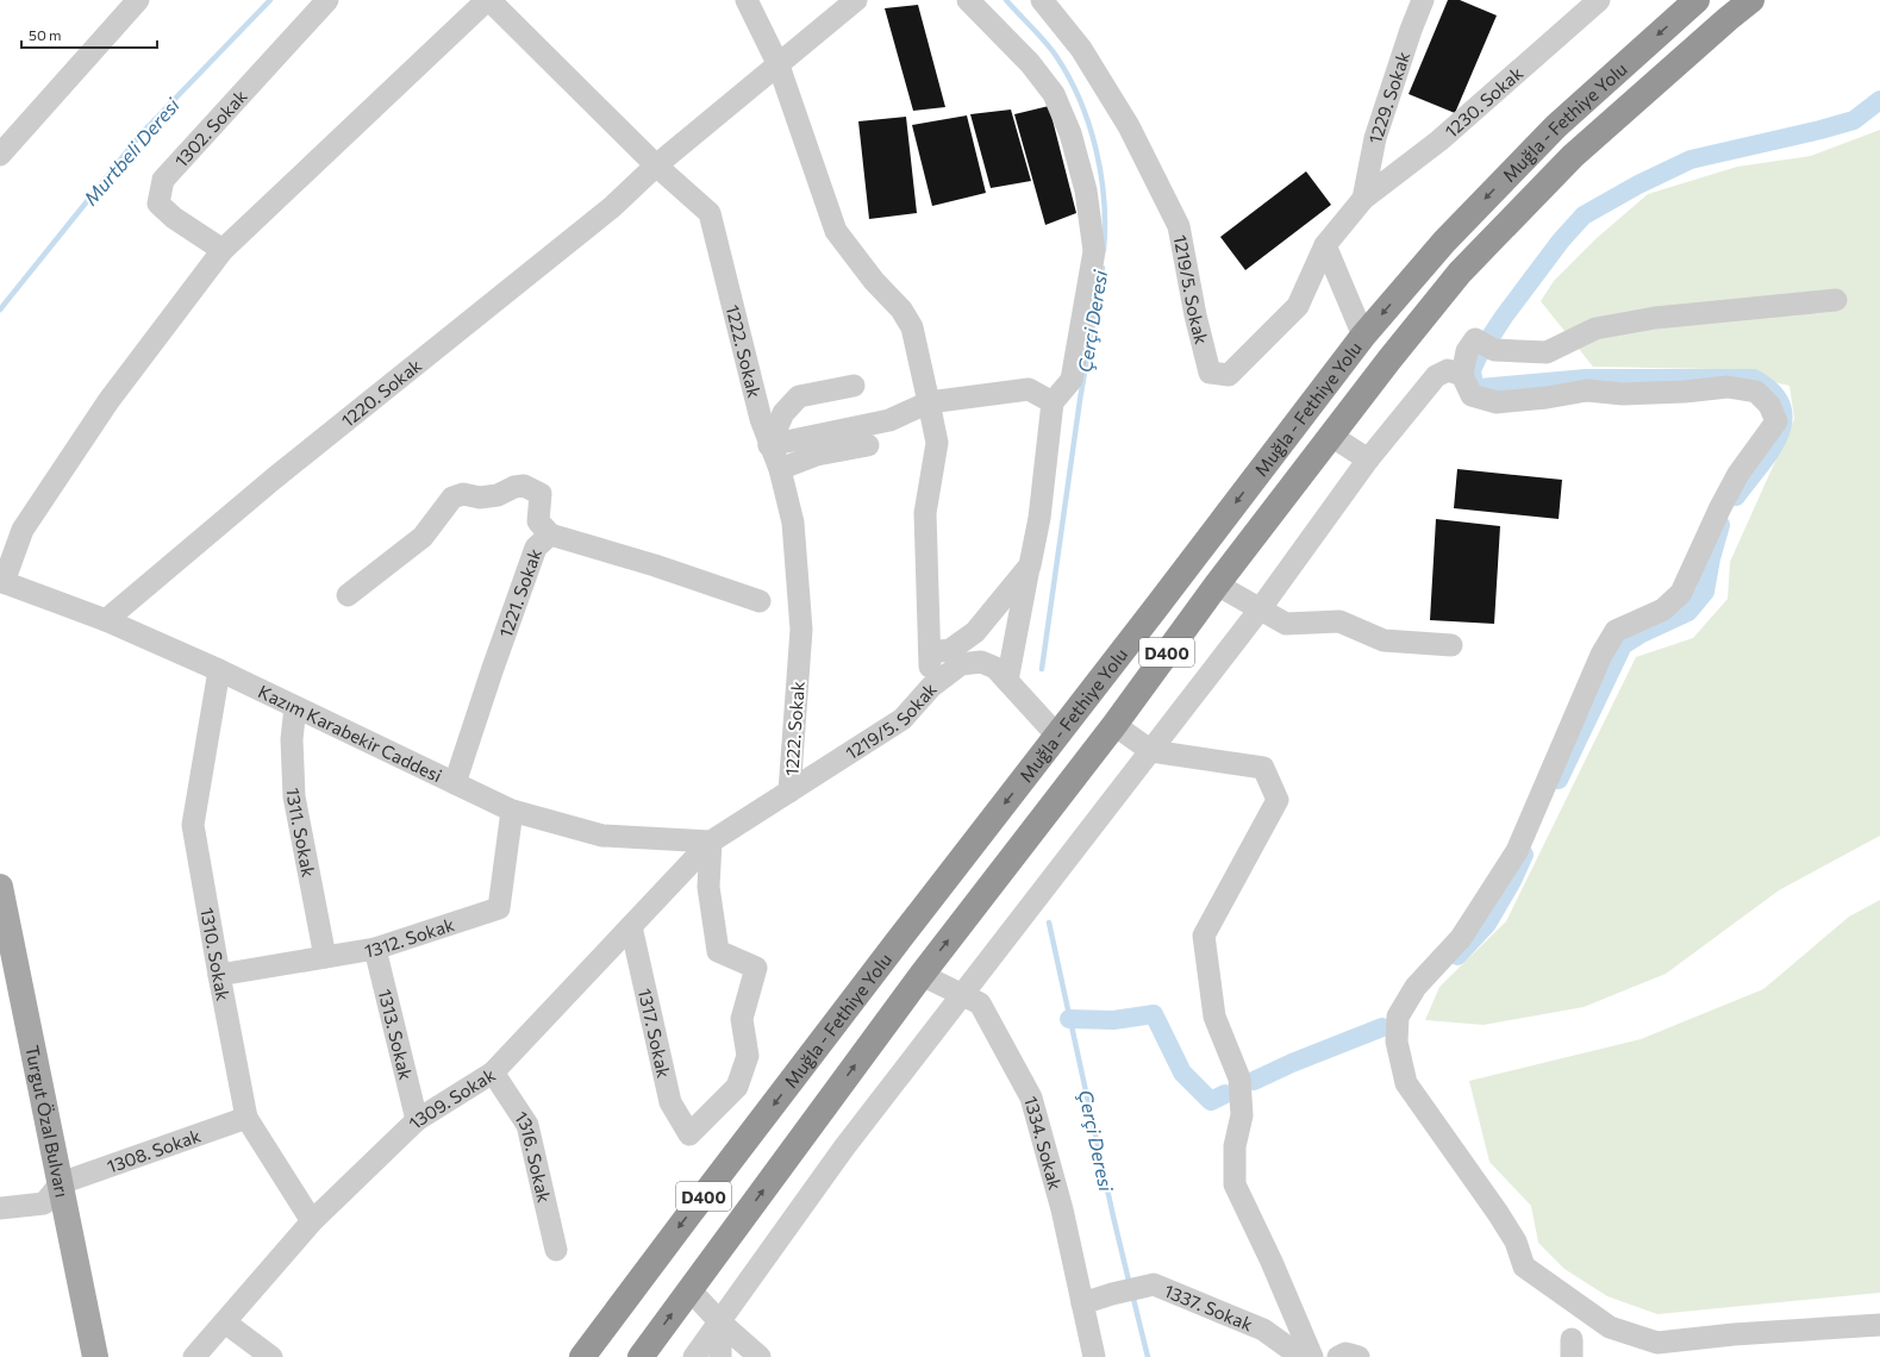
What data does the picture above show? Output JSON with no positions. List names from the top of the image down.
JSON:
{
  "streets": {
    "highway": ["Muğla - Fethiye Yolu", "D400"],
    "main road": ["Turgut Özal Bulvarı"],
    "street": [
      "1229. Sokak",
      "1230. Sokak",
      "1302. Sokak",
      "1219/5. Sokak",
      "1222. Sokak",
      "1220. Sokak",
      "1221. Sokak",
      "Kazım Karabekir Caddesi",
      "1311. Sokak",
      "1312. Sokak",
      "1310. Sokak",
      "1317. Sokak",
      "1313. Sokak",
      "1309. Sokak",
      "1334. Sokak",
      "1308. Sokak",
      "1316. Sokak",
      "1337. Sokak"
    ]
  },
  "crossings": [
    ["1229. Sokak", "1230. Sokak"],
    ["1229. Sokak", "1219/5. Sokak"],
    ["1230. Sokak", "1219/5. Sokak"],
    ["Muğla - Fethiye Yolu", "1219/5. Sokak"],
    ["Muğla - Fethiye Yolu", "1334. Sokak"],
    ["1219/5. Sokak", "1222. Sokak"],
    ["1219/5. Sokak", "Kazım Karabekir Caddesi"],
    ["1219/5. Sokak", "1317. Sokak"],
    ["1219/5. Sokak", "1309. Sokak"],
    ["1222. Sokak", "1220. Sokak"],
    ["1220. Sokak", "Kazım Karabekir Caddesi"],
    ["1221. Sokak", "Kazım Karabekir Caddesi"],
    ["Kazım Karabekir Caddesi", "1311. Sokak"],
    ["Kazım Karabekir Caddesi", "1312. Sokak"],
    ["Kazım Karabekir Caddesi", "1310. Sokak"],
    ["Kazım Karabekir Caddesi", "1317. Sokak"],
    ["Kazım Karabekir Caddesi", "1309. Sokak"],
    ["1311. Sokak", "1312. Sokak"],
    ["1312. Sokak", "1310. Sokak"],
    ["1312. Sokak", "1313. Sokak"],
    ["1310. Sokak", "1309. Sokak"],
    ["1310. Sokak", "1308. Sokak"],
    ["1317. Sokak", "1309. Sokak"],
    ["1313. Sokak", "1309. Sokak"],
    ["1309. Sokak", "1316. Sokak"],
    ["Turgut Özal Bulvarı", "1308. Sokak"],
    ["1334. Sokak", "1337. Sokak"]
  ],
  "water": ["Murtbeli Deresi", "Çerçi Deresi"],
  "scale_bar": "50 m"
}
